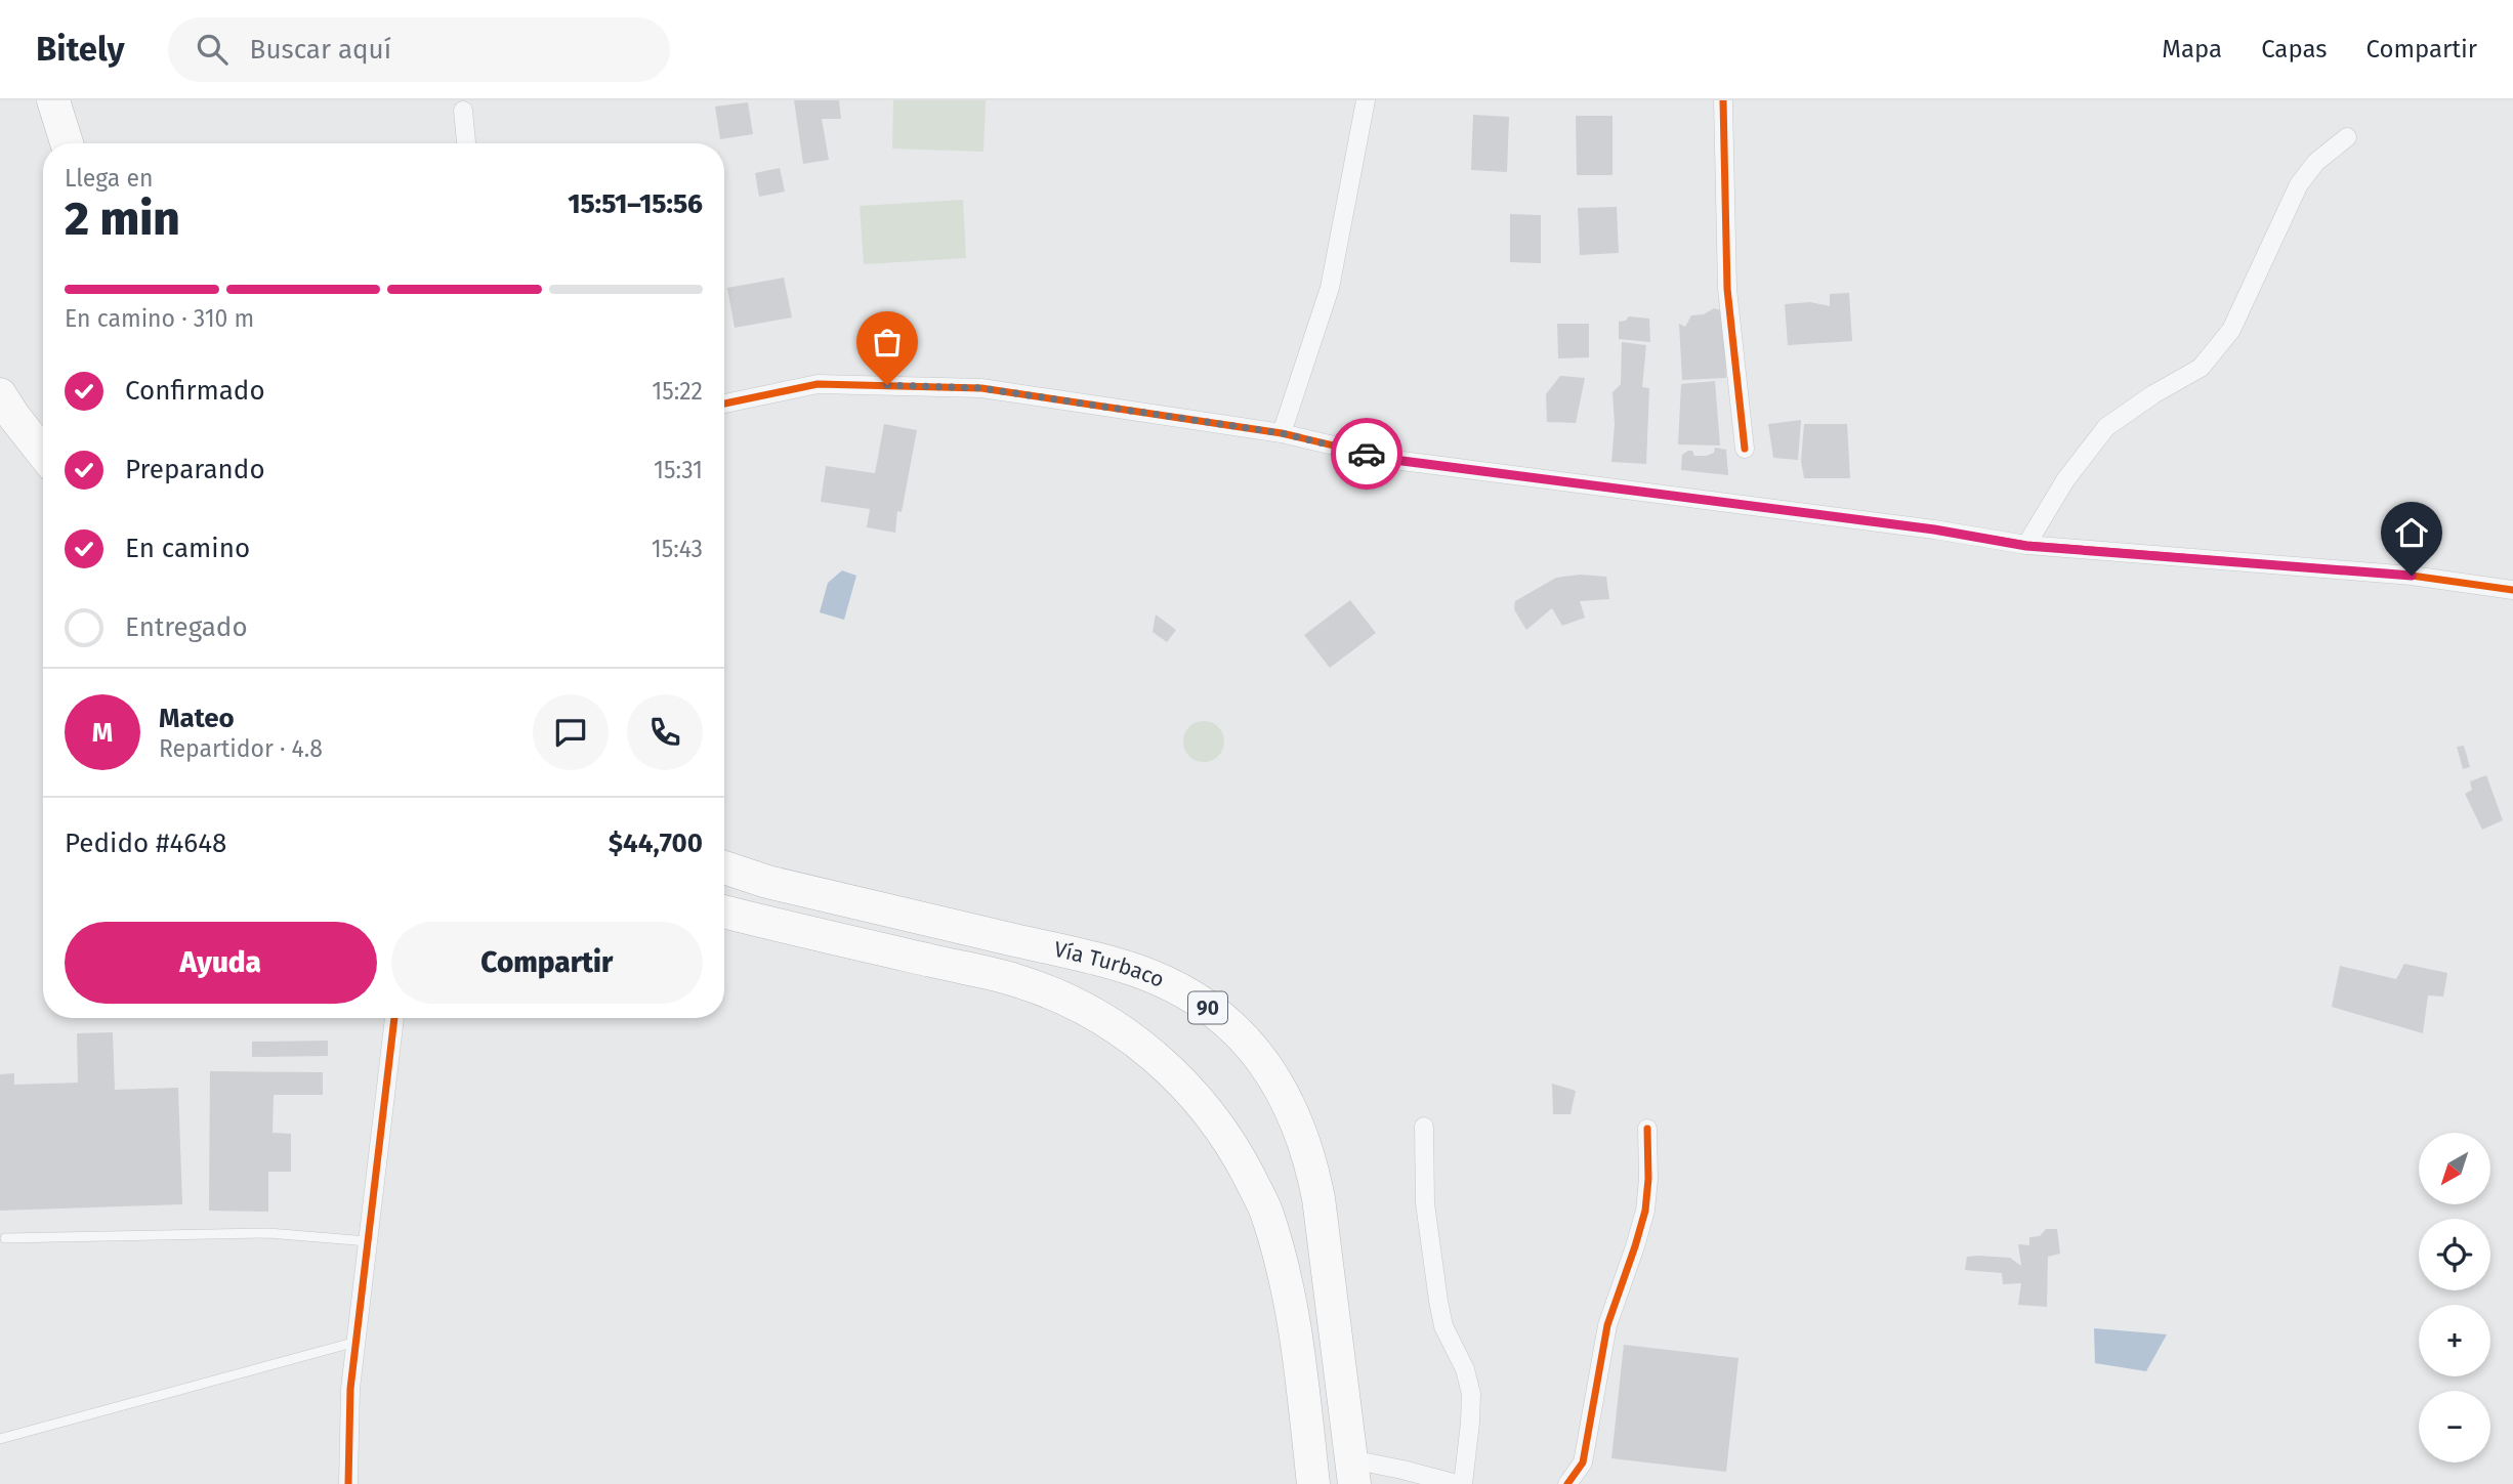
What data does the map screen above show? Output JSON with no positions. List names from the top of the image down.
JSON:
{
  "streets": {
    "highway": ["Vía Turbaco", "90"]
  },
  "north": "bottom left",
  "page": {
    "header": "Bitely",
    "search": "Buscar aquí",
    "nav": ["Mapa", "Capas", "Compartir"],
    "heading": ["2 min", "Llega en", "15:51–15:56"],
    "panel": [
      "Mateo",
      "Repartidor · 4.8",
      "Pedido #4648",
      "$44,700"
    ],
    "bar": "En camino · 310 m",
    "list": [
      ["Confirmado", "15:22"],
      ["Preparando", "15:31"],
      ["En camino", "15:43"],
      "Entregado"
    ],
    "round": "M",
    "buttons": ["Ayuda", "Compartir"],
    "map_buttons": ["+", "−"]
  }
}
